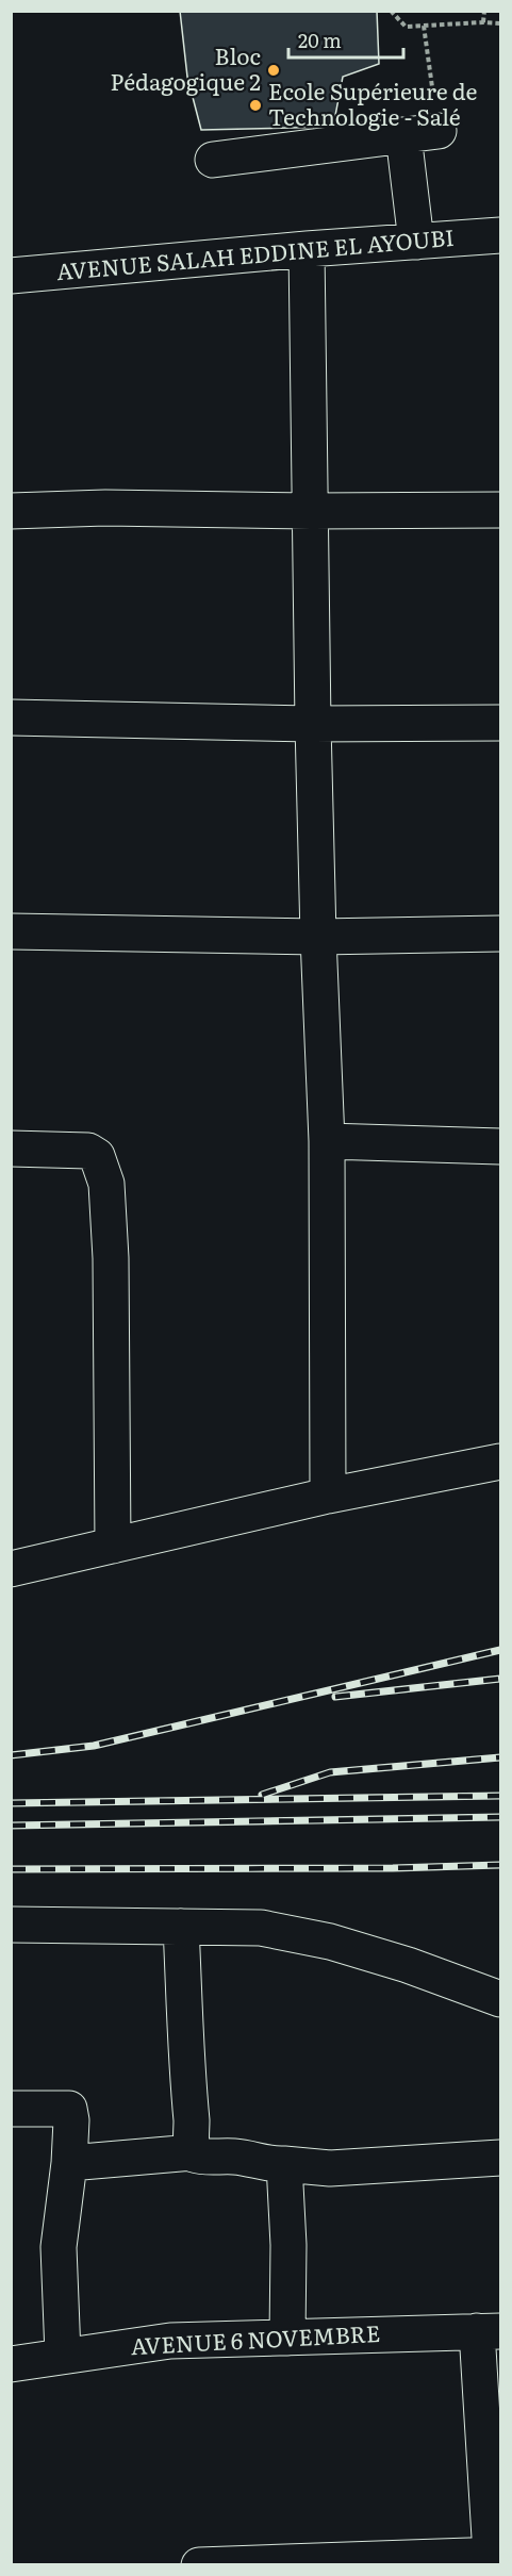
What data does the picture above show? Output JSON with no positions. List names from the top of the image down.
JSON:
{
  "streets": {
    "street": ["AVENUE SALAH EDDINE EL AYOUBI", "AVENUE 6 NOVEMBRE"]
  },
  "places": ["Bloc Pédagogique 2", "Ecole Supérieure de Technologie - Salé"],
  "scale_bar": "20 m"
}
